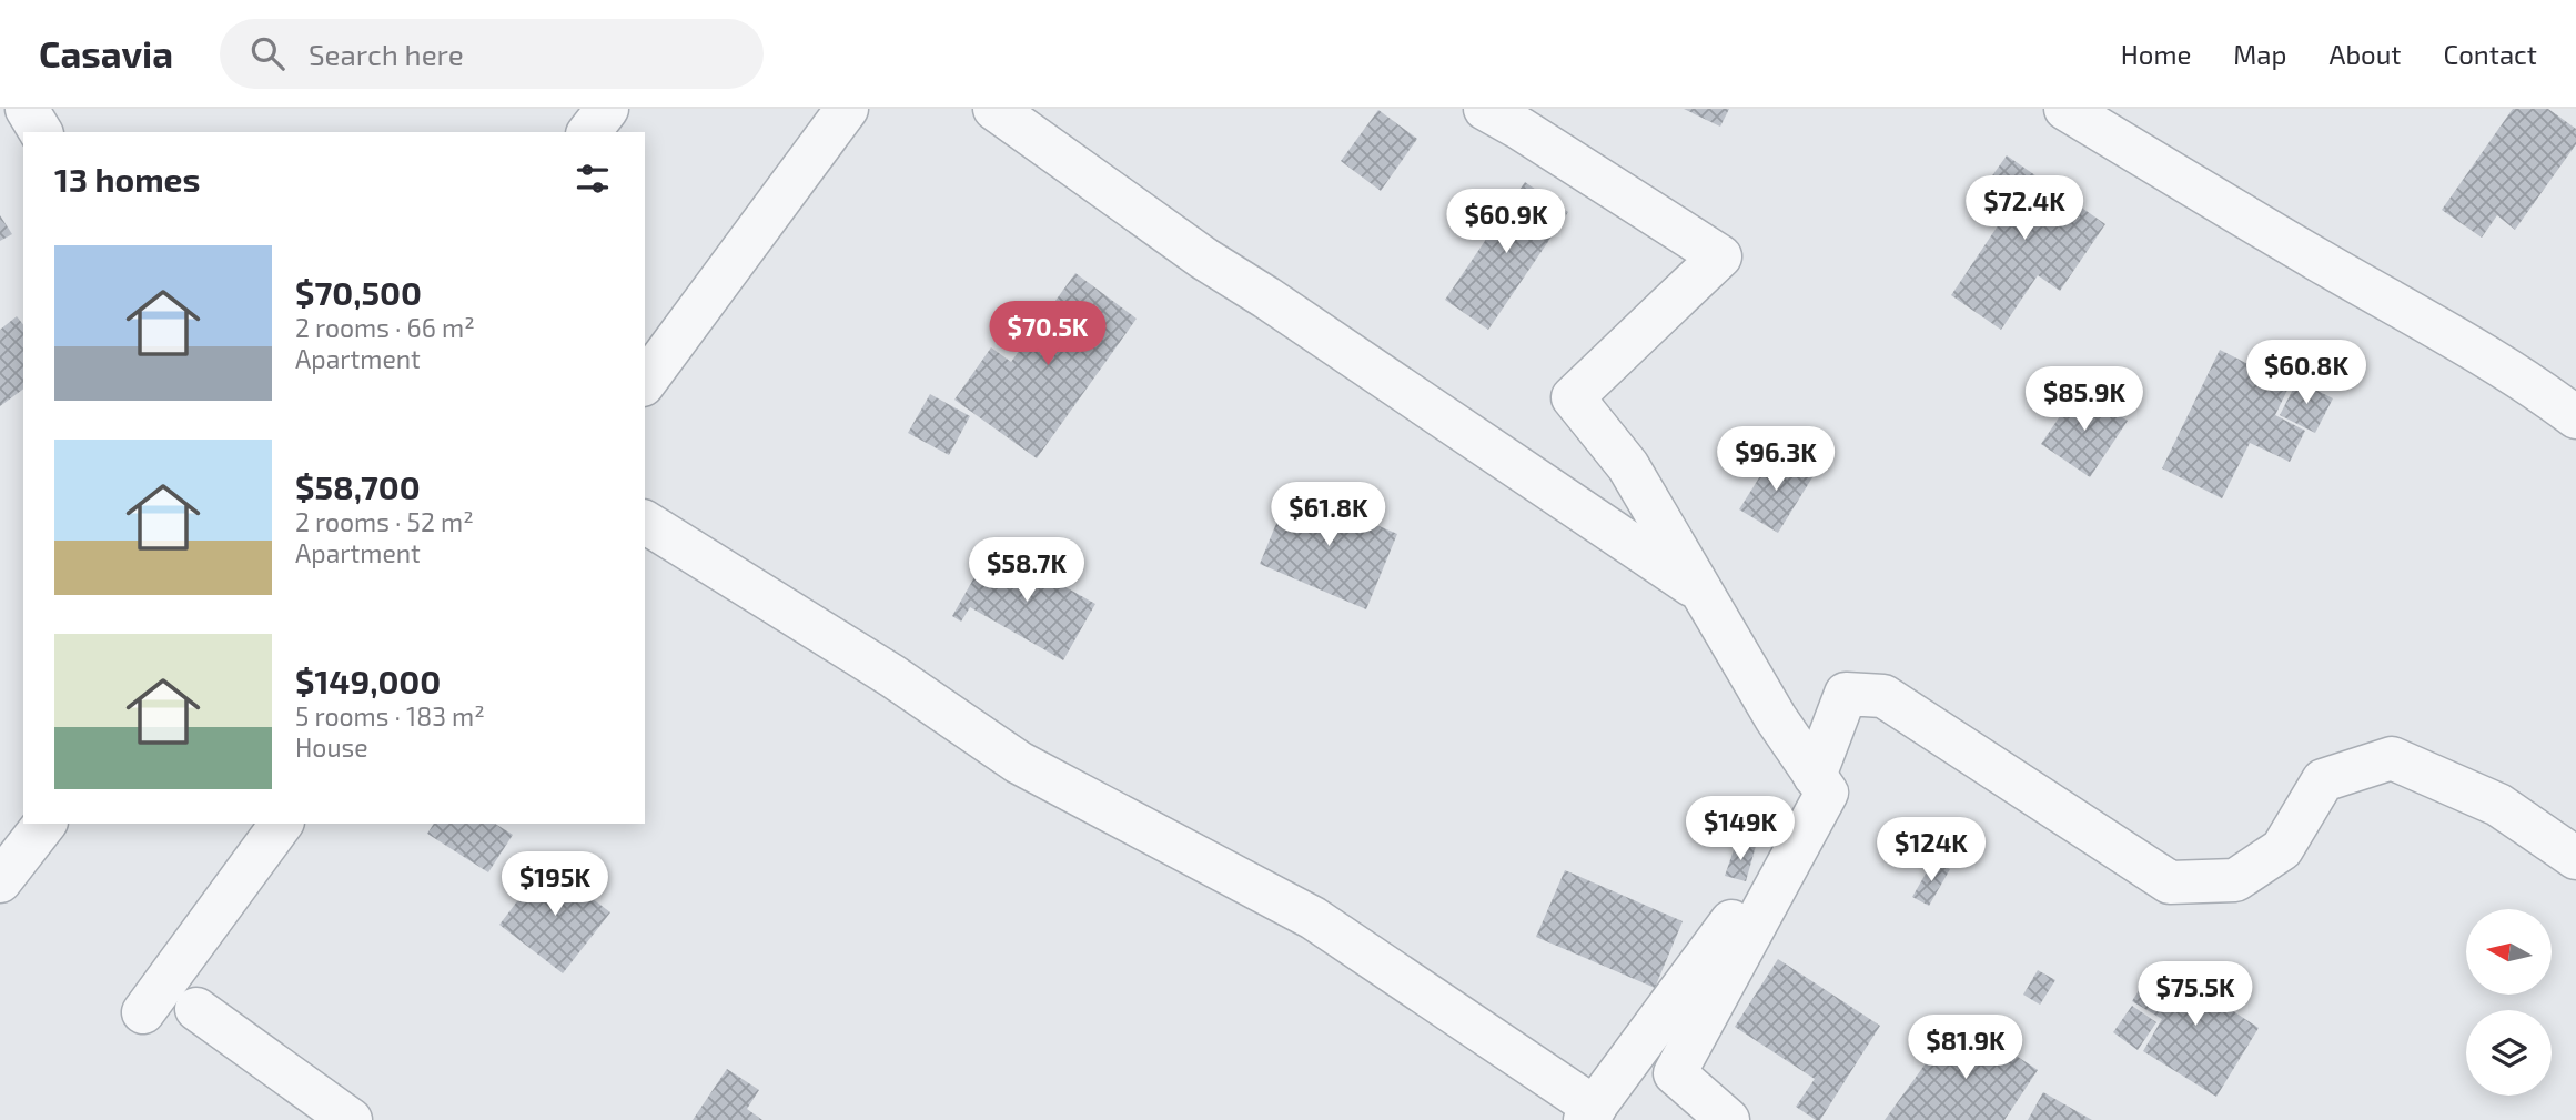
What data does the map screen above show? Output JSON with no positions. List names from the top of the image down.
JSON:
{
  "north": "left",
  "page": {
    "header": "Casavia",
    "search": "Search here",
    "nav": [
      "Home",
      "Map",
      "About",
      "Contact"
    ],
    "heading": "13 homes",
    "price": [
      "$72.4K",
      "$60.9K",
      "$70.5K",
      "$60.8K",
      "$85.9K",
      "$96.3K",
      "$61.8K",
      "$58.7K",
      "$149K",
      "$124K",
      "$195K",
      "$75.5K",
      "$81.9K"
    ],
    "list": [
      {
        "name": "$70,500",
        "note": "2 rooms · 66 m² · Apartment"
      },
      {
        "name": "$58,700",
        "note": "2 rooms · 52 m² · Apartment"
      },
      {
        "name": "$149,000",
        "note": "5 rooms · 183 m² · House"
      }
    ]
  }
}
